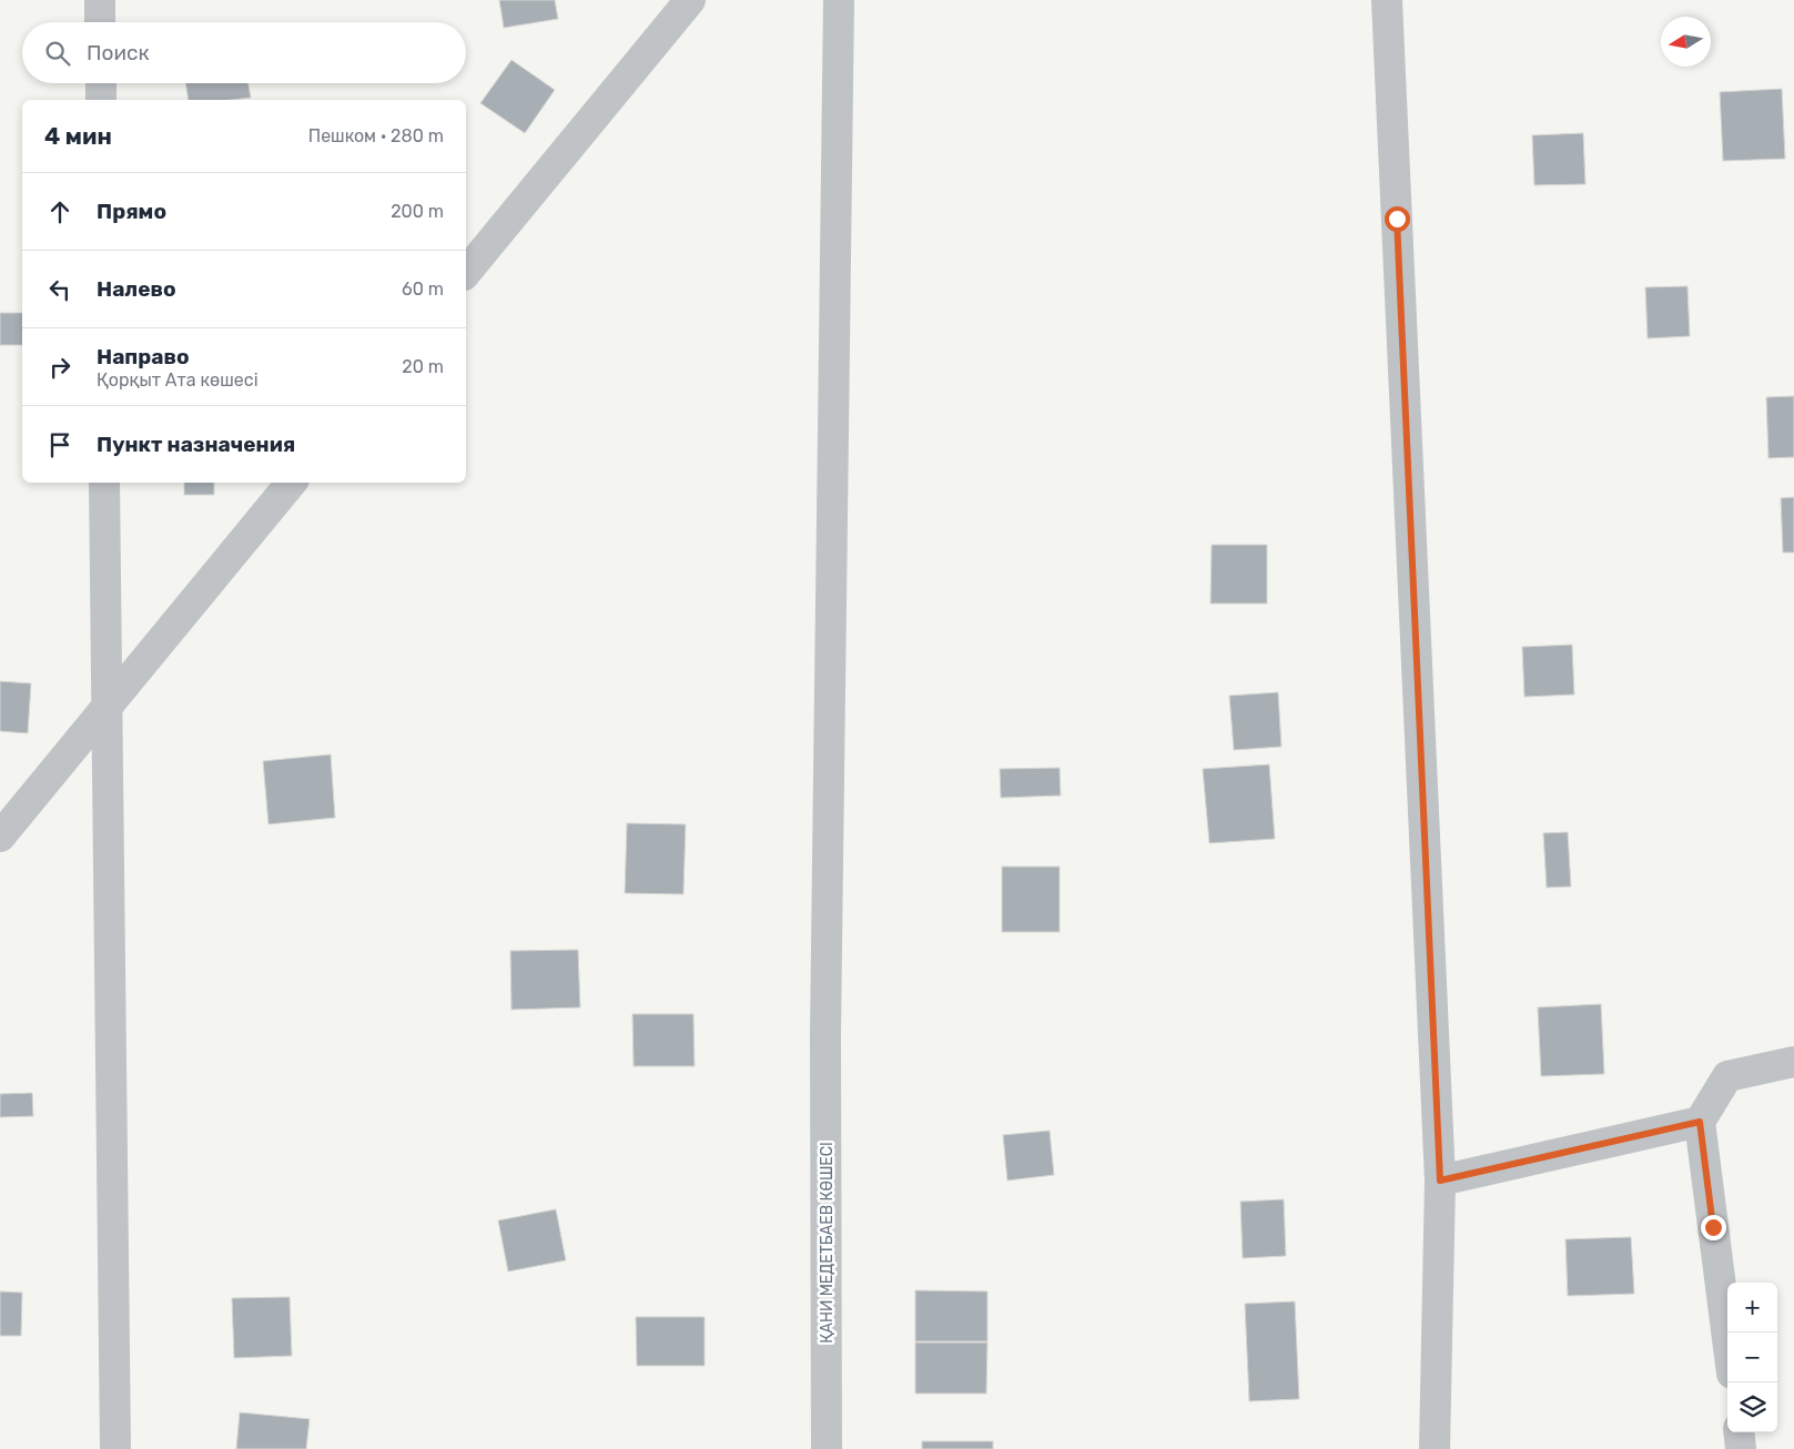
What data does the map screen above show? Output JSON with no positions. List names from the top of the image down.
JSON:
{
  "streets": {
    "street": ["ҚАНИ МЕДЕТБАЕВ КӨШЕСІ"]
  },
  "north": "left",
  "page": {
    "search": "Поиск",
    "heading": ["4 мин", "Пешком · 280 m"],
    "list": [
      ["Прямо", "200 m"],
      ["Налево", "60 m"],
      ["Направо", "Қорқыт Ата көшесі", "20 m"],
      "Пункт назначения"
    ],
    "map_buttons": ["+", "−"]
  }
}
